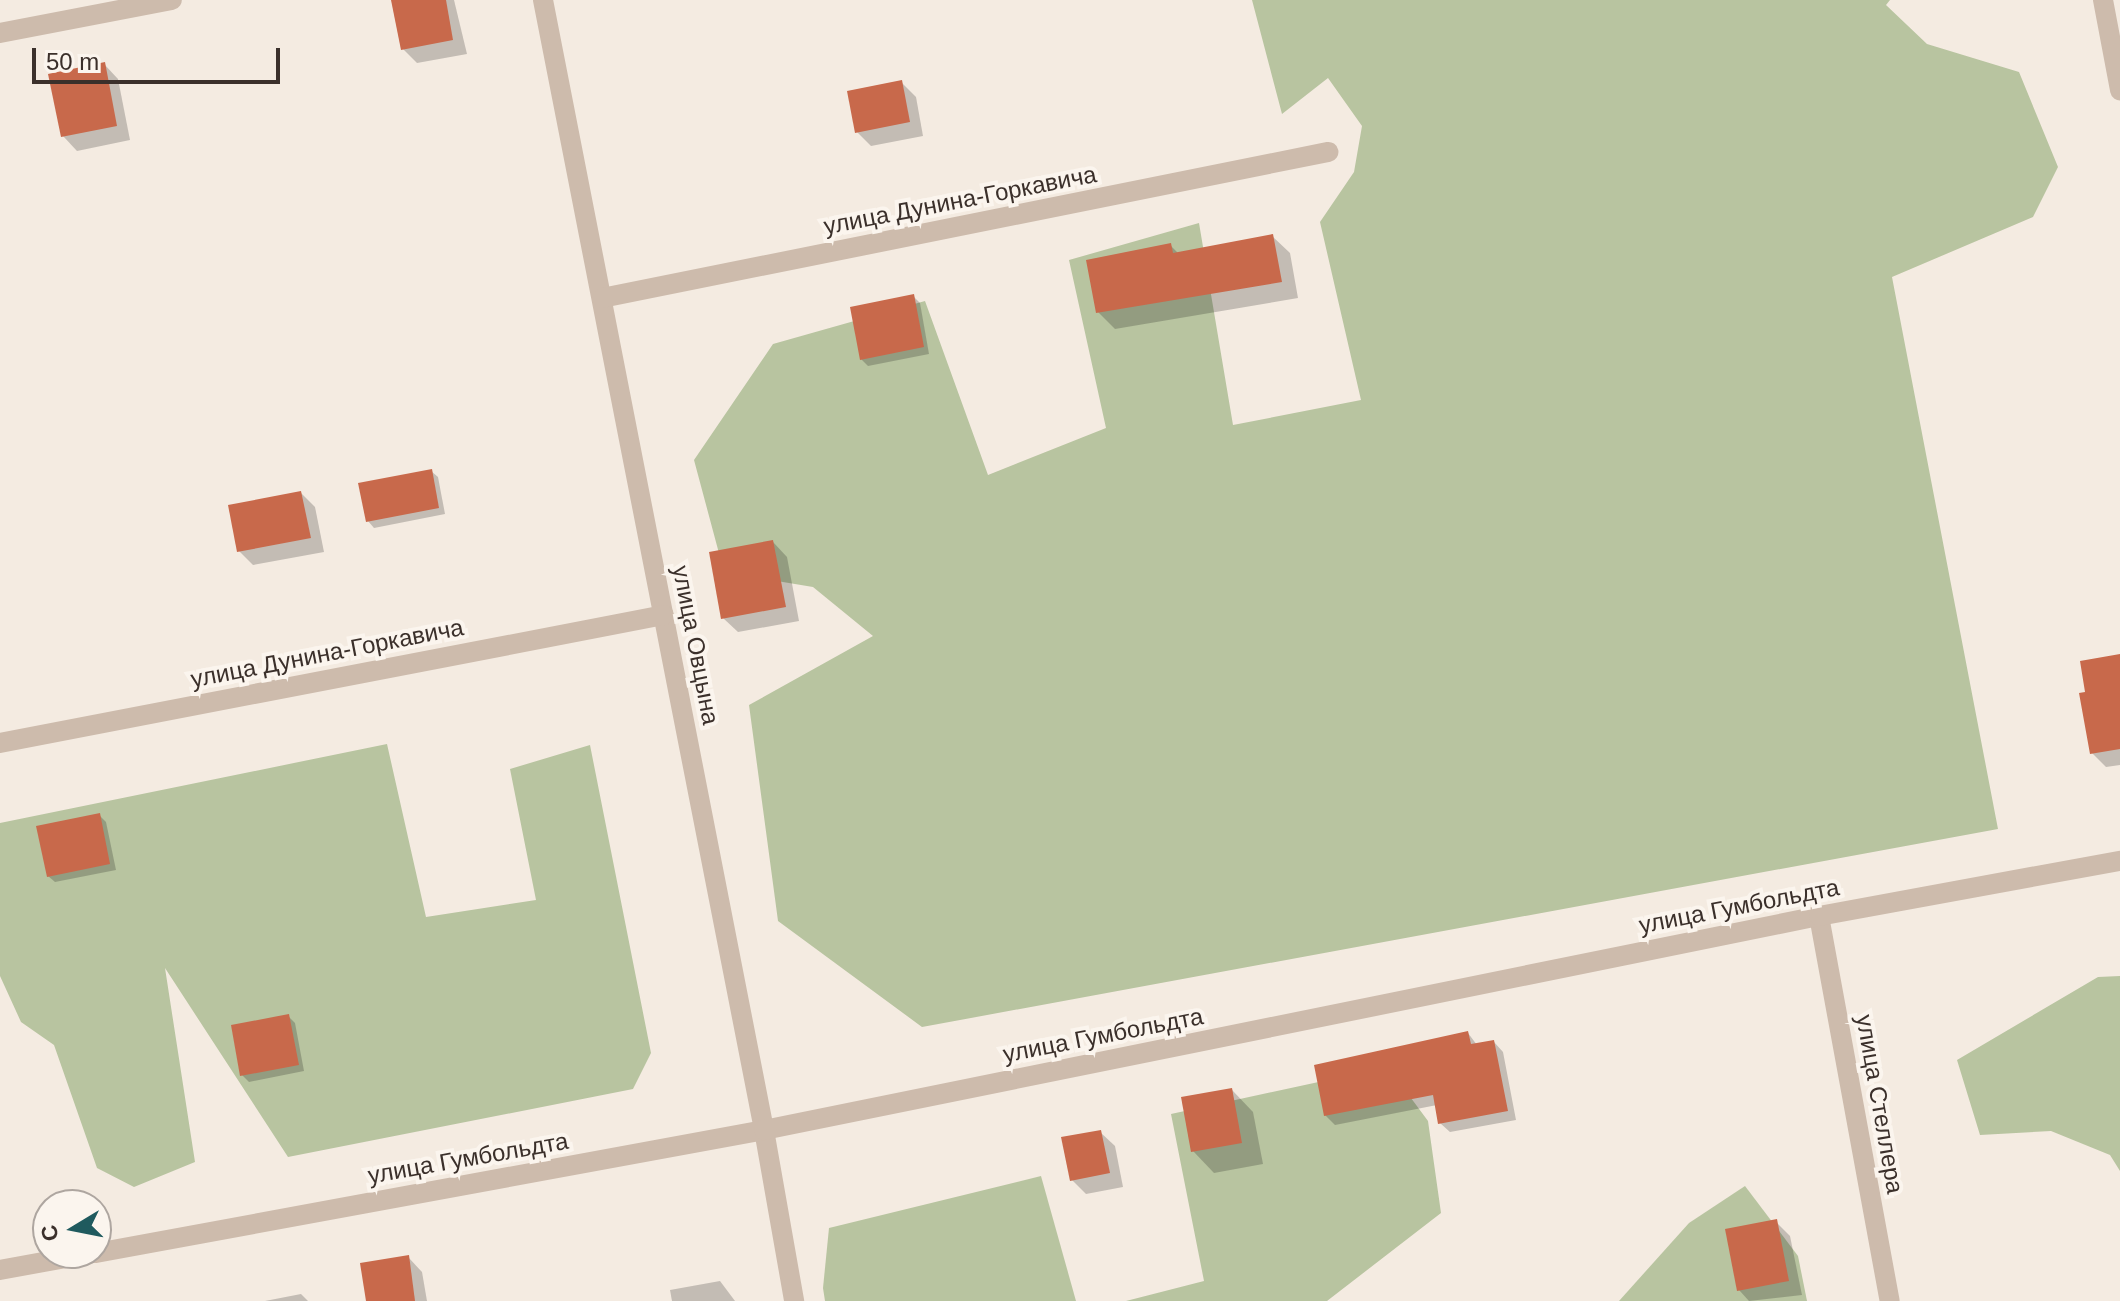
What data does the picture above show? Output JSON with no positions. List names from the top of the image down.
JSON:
{
  "streets": {
    "street": [
      "улица Дунина-Горкавича",
      "улица Овцына",
      "улица Гумбольдта",
      "улица Стеллера"
    ]
  },
  "crossings": [
    ["улица Дунина-Горкавича", "улица Овцына"],
    ["улица Овцына", "улица Гумбольдта"],
    ["улица Гумбольдта", "улица Стеллера"]
  ],
  "scale_bar": "50 m",
  "north": "left"
}
